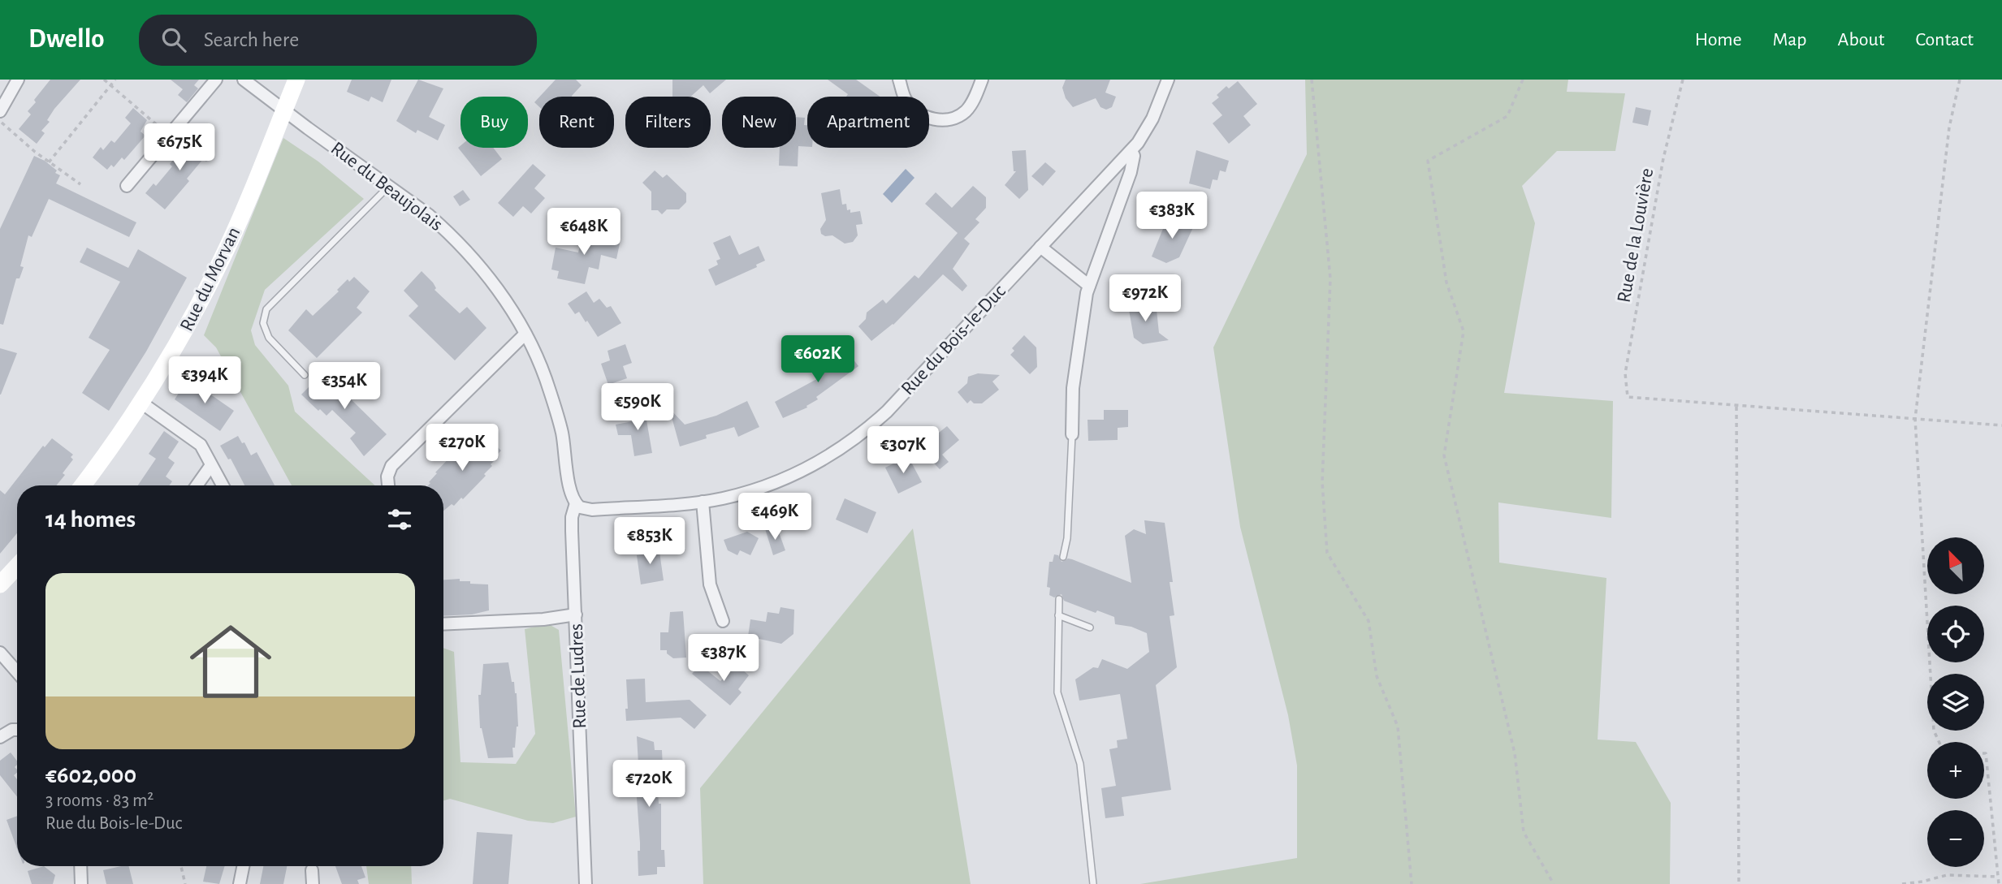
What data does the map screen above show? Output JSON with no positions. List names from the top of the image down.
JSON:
{
  "streets": {
    "street": [
      "Rue du Beaujolais",
      "Rue du Morvan",
      "Rue du Bois-le-Duc",
      "Rue de Ludres"
    ],
    "path": ["Rue de la Louvière"]
  },
  "crossings": [
    ["Rue du Beaujolais", "Rue du Morvan"],
    ["Rue du Beaujolais", "Rue du Bois-le-Duc"],
    ["Rue du Beaujolais", "Rue de Ludres"],
    ["Rue du Bois-le-Duc", "Rue de Ludres"]
  ],
  "north": "top left",
  "page": {
    "header": "Dwello",
    "search": "Search here",
    "nav": [
      "Home",
      "Map",
      "About",
      "Contact"
    ],
    "chip": [
      "Buy",
      "Rent",
      "Filters",
      "New",
      "Apartment"
    ],
    "price": [
      "€675K",
      "€383K",
      "€648K",
      "€972K",
      "€602K",
      "€394K",
      "€354K",
      "€590K",
      "€270K",
      "€307K",
      "€469K",
      "€853K",
      "€387K",
      "€720K"
    ],
    "heading": "14 homes",
    "map_buttons": ["+", "−"],
    "list": [
      {
        "name": "€602,000",
        "note": "3 rooms · 83 m² · Rue du Bois-le-Duc"
      }
    ]
  }
}
